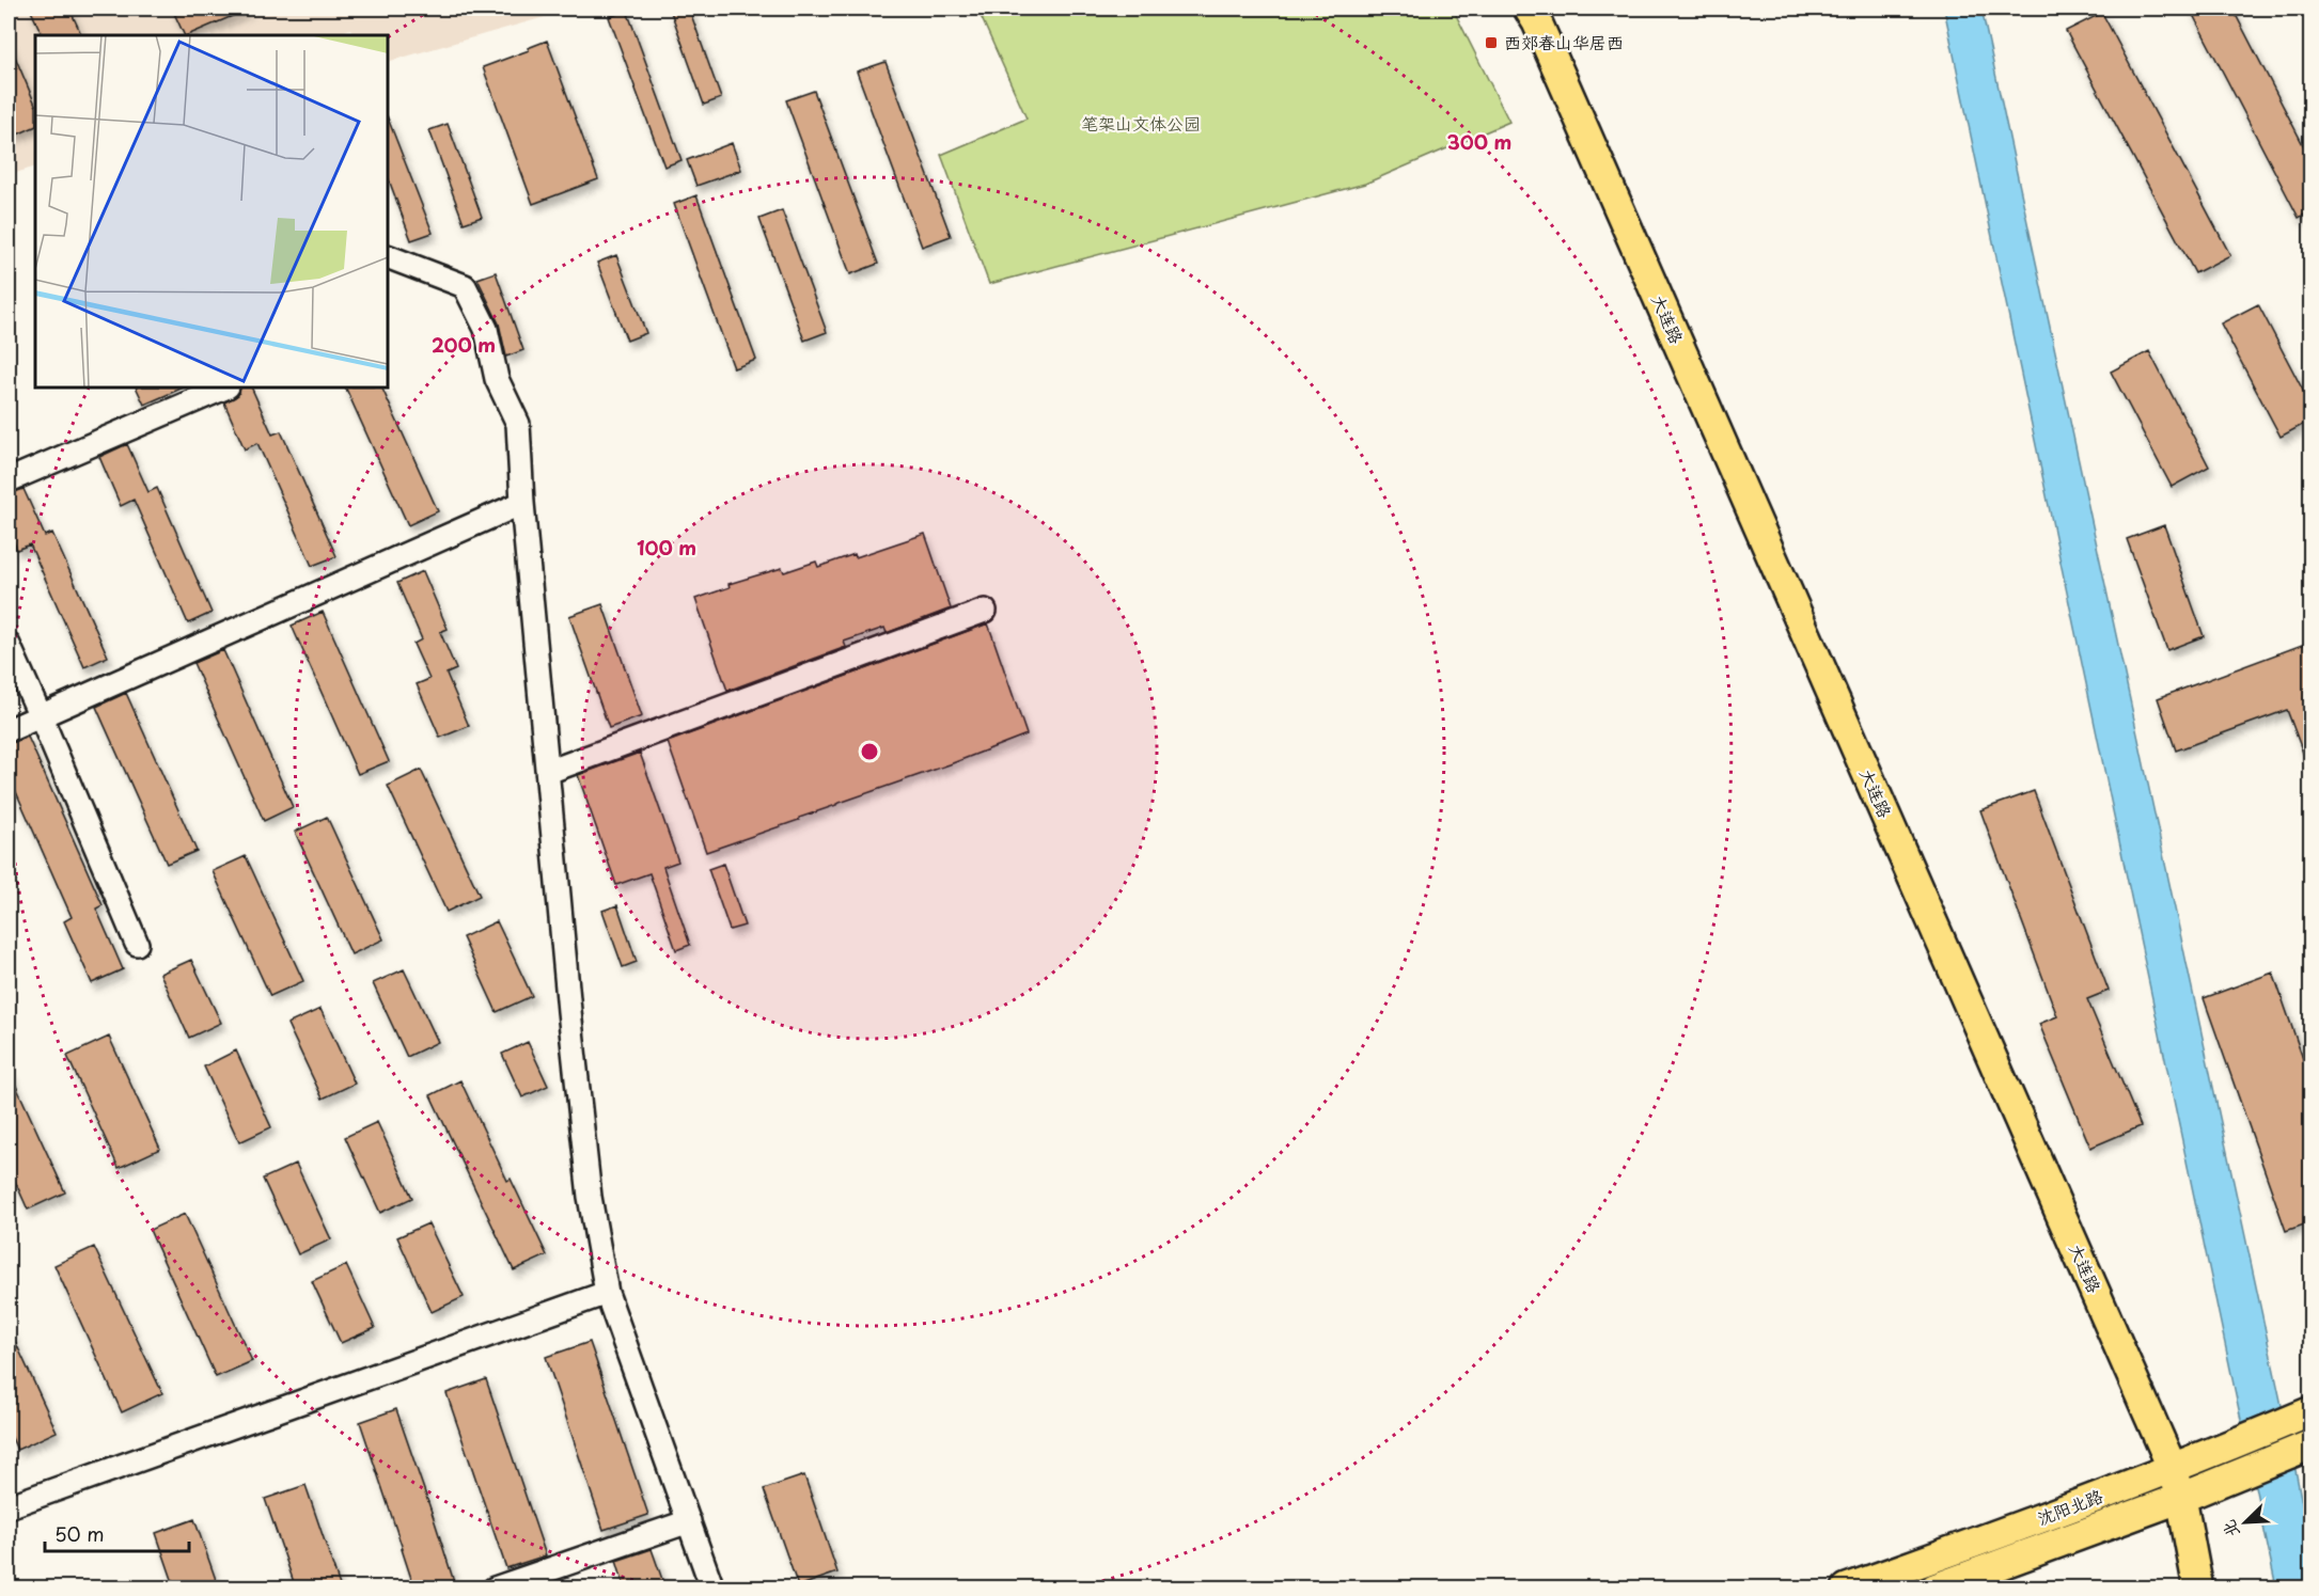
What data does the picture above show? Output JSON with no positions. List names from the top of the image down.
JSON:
{
  "streets": {
    "main road": ["大连路", "沈阳北路"]
  },
  "crossings": [
    ["大连路", "沈阳北路"]
  ],
  "parks": ["笔架山文体公园"],
  "places": {
    "transit": ["西郊春山华居西"]
  },
  "scale_bar": "50 m",
  "north": "bottom left",
  "rings": ["300 m", "200 m", "100 m"]
}
